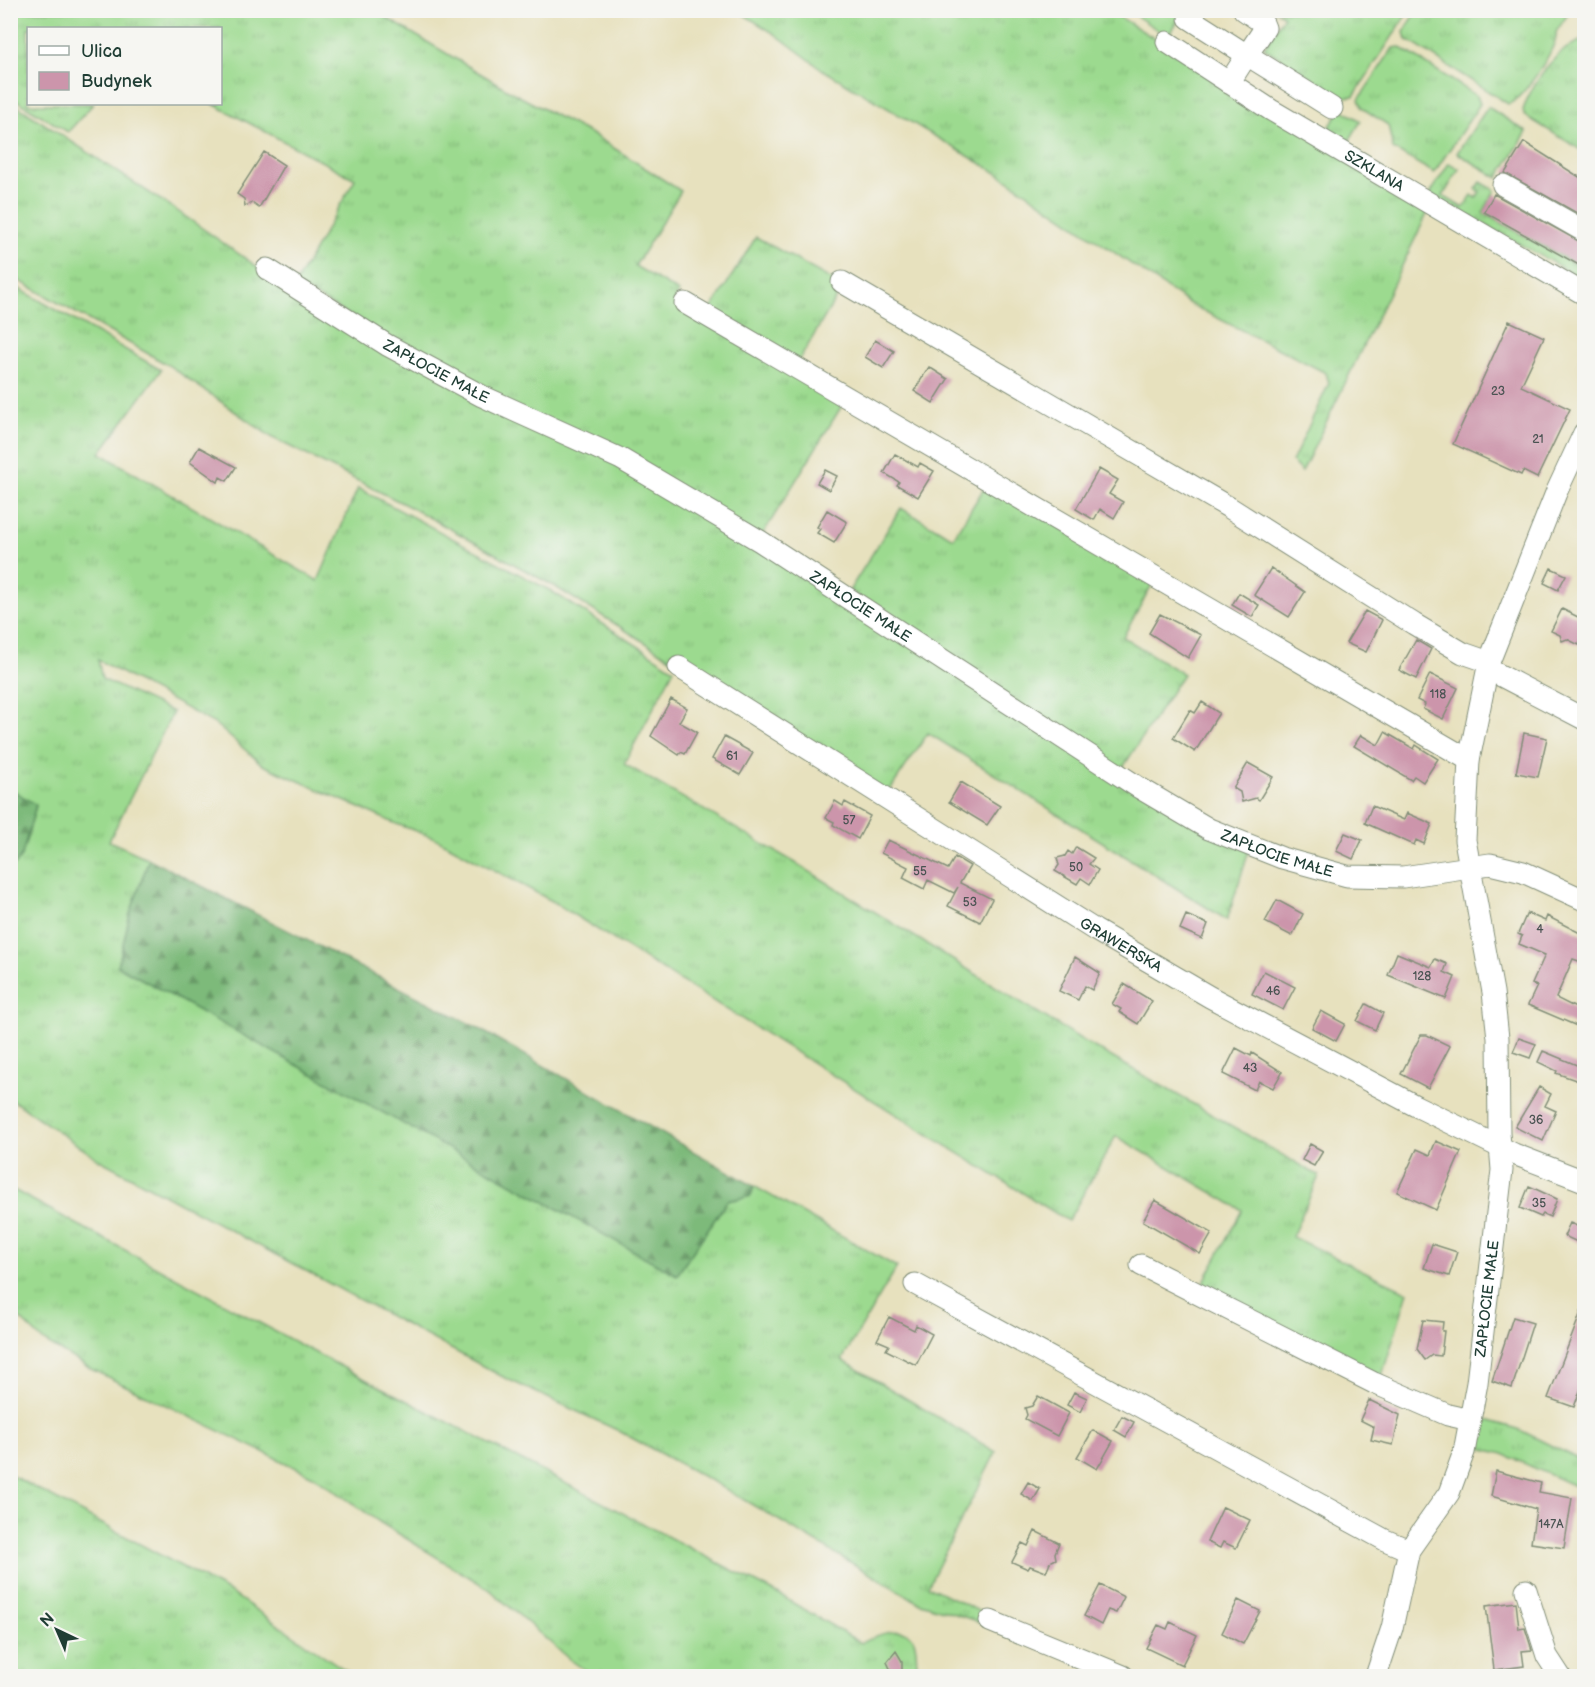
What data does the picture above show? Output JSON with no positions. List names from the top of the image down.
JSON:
{
  "streets": {
    "street": ["SZKLANA", "ZAPŁOCIE MAŁE", "GRAWERSKA"]
  },
  "crossings": [
    ["ZAPŁOCIE MAŁE", "GRAWERSKA"]
  ],
  "house_numbers": [
    "23",
    "21",
    "118",
    "61",
    "57",
    "50",
    "55",
    "53",
    "4",
    "128",
    "46",
    "43",
    "36",
    "35",
    "147A"
  ],
  "legend": ["Ulica", "Budynek"],
  "north": "top left"
}
